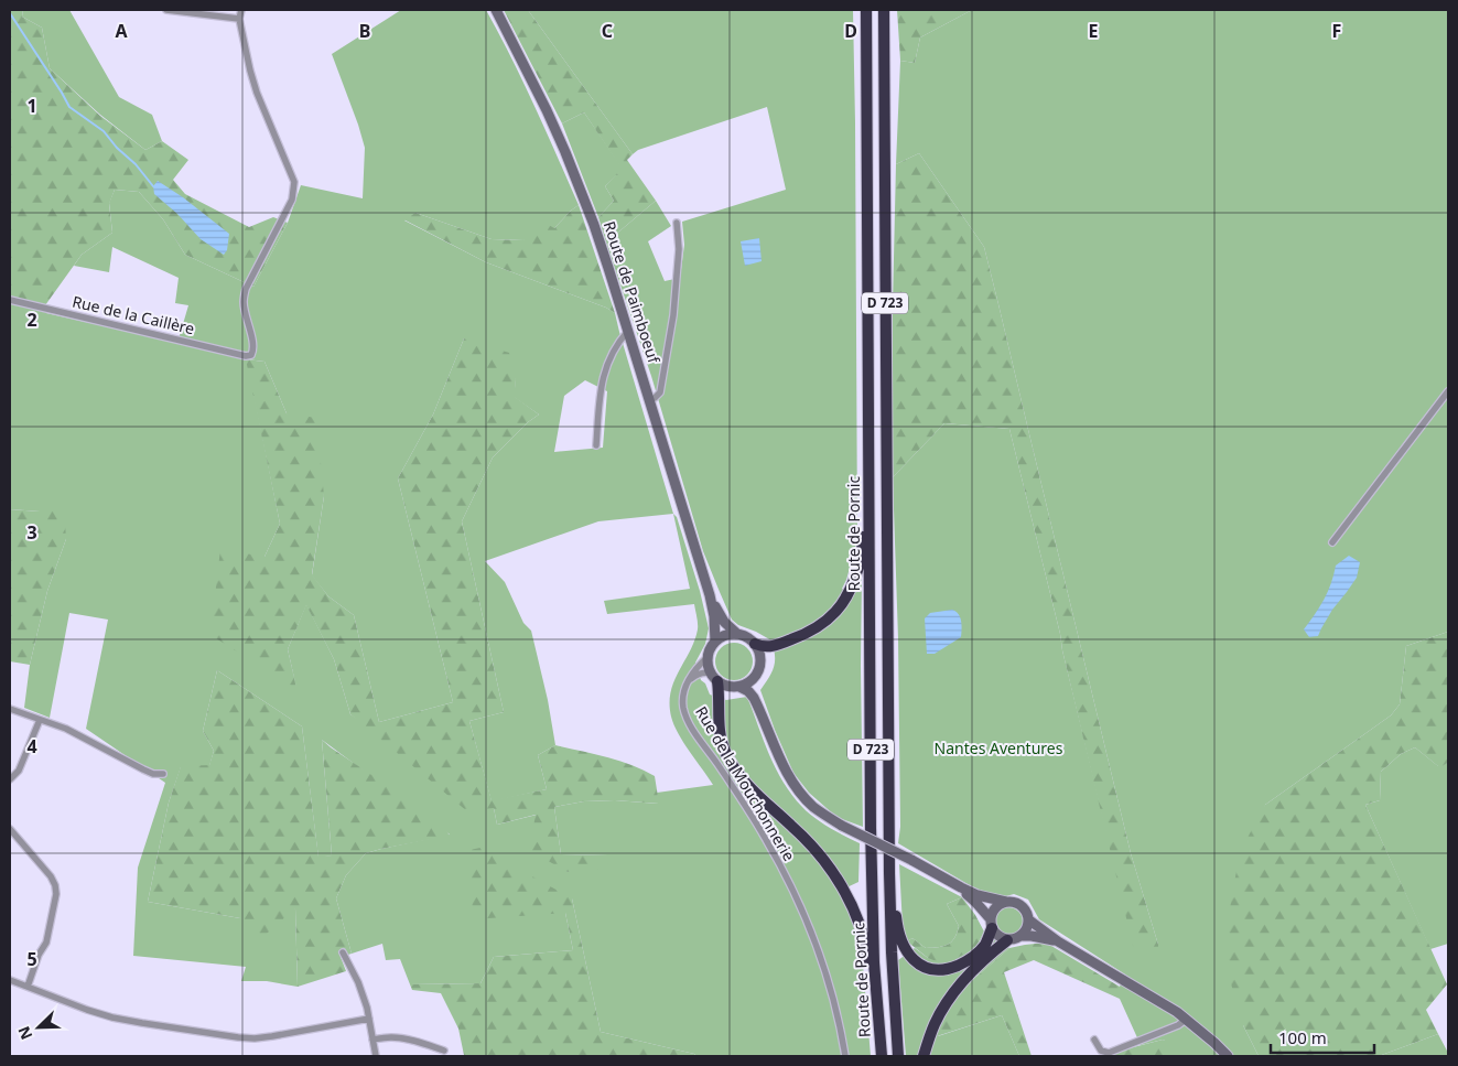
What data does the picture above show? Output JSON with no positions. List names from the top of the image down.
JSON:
{
  "streets": {
    "highway": ["D 723", "Route de Pornic"],
    "street": ["Route de Paimboeuf", "Rue de la Caillère", "Rue de la Mouchonnerie"]
  },
  "crossings": [
    ["Route de Paimboeuf", "Rue de la Mouchonnerie"]
  ],
  "parks": ["Nantes Aventures"],
  "scale_bar": "100 m",
  "north": "bottom left",
  "grid": {
    "columns": [
      "A",
      "B",
      "C",
      "D",
      "E",
      "F"
    ],
    "rows": [
      "1",
      "2",
      "3",
      "4",
      "5"
    ]
  }
}
